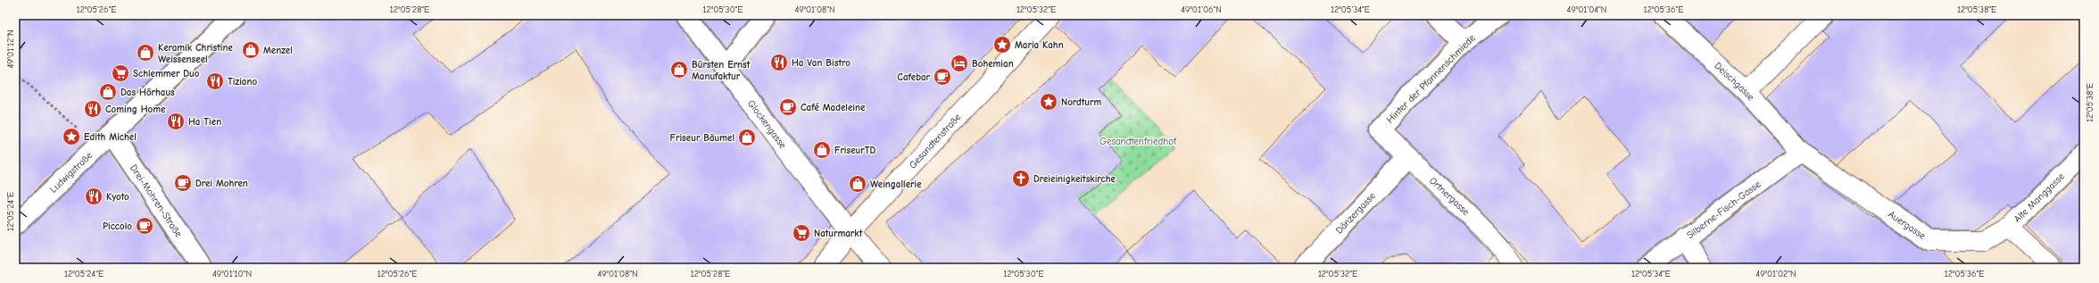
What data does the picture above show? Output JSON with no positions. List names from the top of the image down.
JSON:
{
  "streets": {
    "street": [
      "Hinter der Pfannenschmiede",
      "Deischgasse",
      "Glockengasse",
      "Gesandtenstraße",
      "Ludwigstraße",
      "Ortnergasse",
      "Alte Manggasse",
      "Drei-Mohren-Straße",
      "Silberne-Fisch-Gasse",
      "Dänzergasse",
      "Auergasse"
    ]
  },
  "crossings": [
    ["Hinter der Pfannenschmiede", "Ortnergasse"],
    ["Deischgasse", "Silberne-Fisch-Gasse"],
    ["Deischgasse", "Auergasse"],
    ["Glockengasse", "Gesandtenstraße"],
    ["Ludwigstraße", "Drei-Mohren-Straße"],
    ["Ortnergasse", "Dänzergasse"],
    ["Alte Manggasse", "Auergasse"],
    ["Silberne-Fisch-Gasse", "Auergasse"]
  ],
  "parks": ["Gesandtenfriedhof"],
  "places": {
    "place": ["Maria Kahn", "Nordturm", "Edith Michel"],
    "shop": [
      "Menzel",
      "Keramik Christine Weissenseel",
      "Bürsten Ernst Manufaktur",
      "Das Hörhaus",
      "Friseur Bäumel",
      "FriseurTD",
      "Weingallerie"
    ],
    "restaurant": [
      "Ha Van Bistro",
      "Tiziano",
      "Coming Home",
      "Ha Tien",
      "Kyoto"
    ],
    "hotel": ["Bohemian"],
    "supermarket": ["Schlemmer Duo", "Naturmarkt"],
    "cafe": [
      "Cafebar",
      "Café Madeleine",
      "Drei Mohren",
      "Piccolo"
    ],
    "church": ["Dreieinigkeitskirche"]
  },
  "coordinates": [
    "12°05'26\"E",
    "12°05'28\"E",
    "12°05'30\"E",
    "49°01'08\"N",
    "12°05'32\"E",
    "49°01'06\"N",
    "12°05'34\"E",
    "49°01'04\"N",
    "12°05'36\"E",
    "12°05'38\"E",
    "49°01'12\"N",
    "12°05'24\"E",
    "49°01'10\"N",
    "49°01'02\"N"
  ]
}
